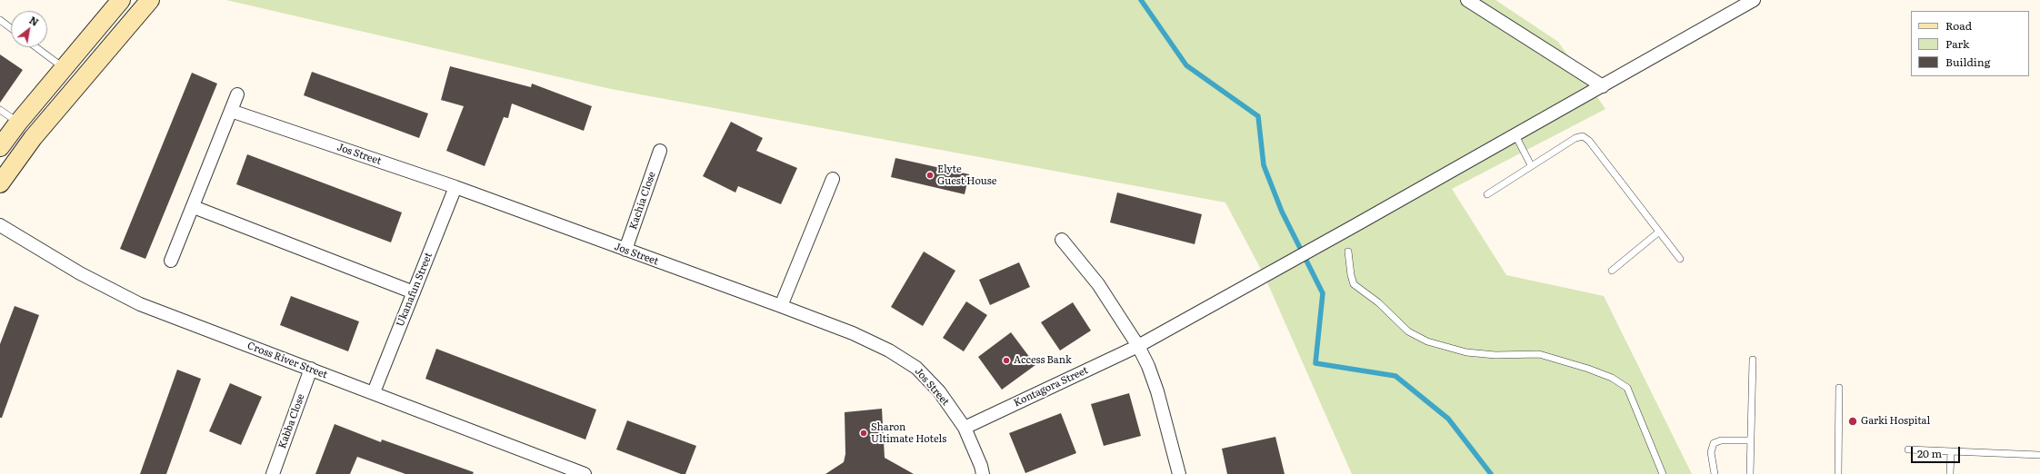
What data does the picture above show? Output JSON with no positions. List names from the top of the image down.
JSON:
{
  "streets": {
    "street": [
      "Jos Street",
      "Kachia Close",
      "Ukanafun Street",
      "Cross River Street",
      "Kontagora Street",
      "Kabba Close"
    ]
  },
  "crossings": [
    ["Jos Street", "Kachia Close"],
    ["Jos Street", "Ukanafun Street"],
    ["Jos Street", "Kontagora Street"],
    ["Ukanafun Street", "Cross River Street"],
    ["Cross River Street", "Kabba Close"]
  ],
  "places": [
    "Elyte Guest House",
    "Access Bank",
    "Garki Hospital",
    "Sharon Ultimate Hotels"
  ],
  "legend": ["Road", "Park", "Building"],
  "scale_bar": "20 m",
  "north": "top right"
}
